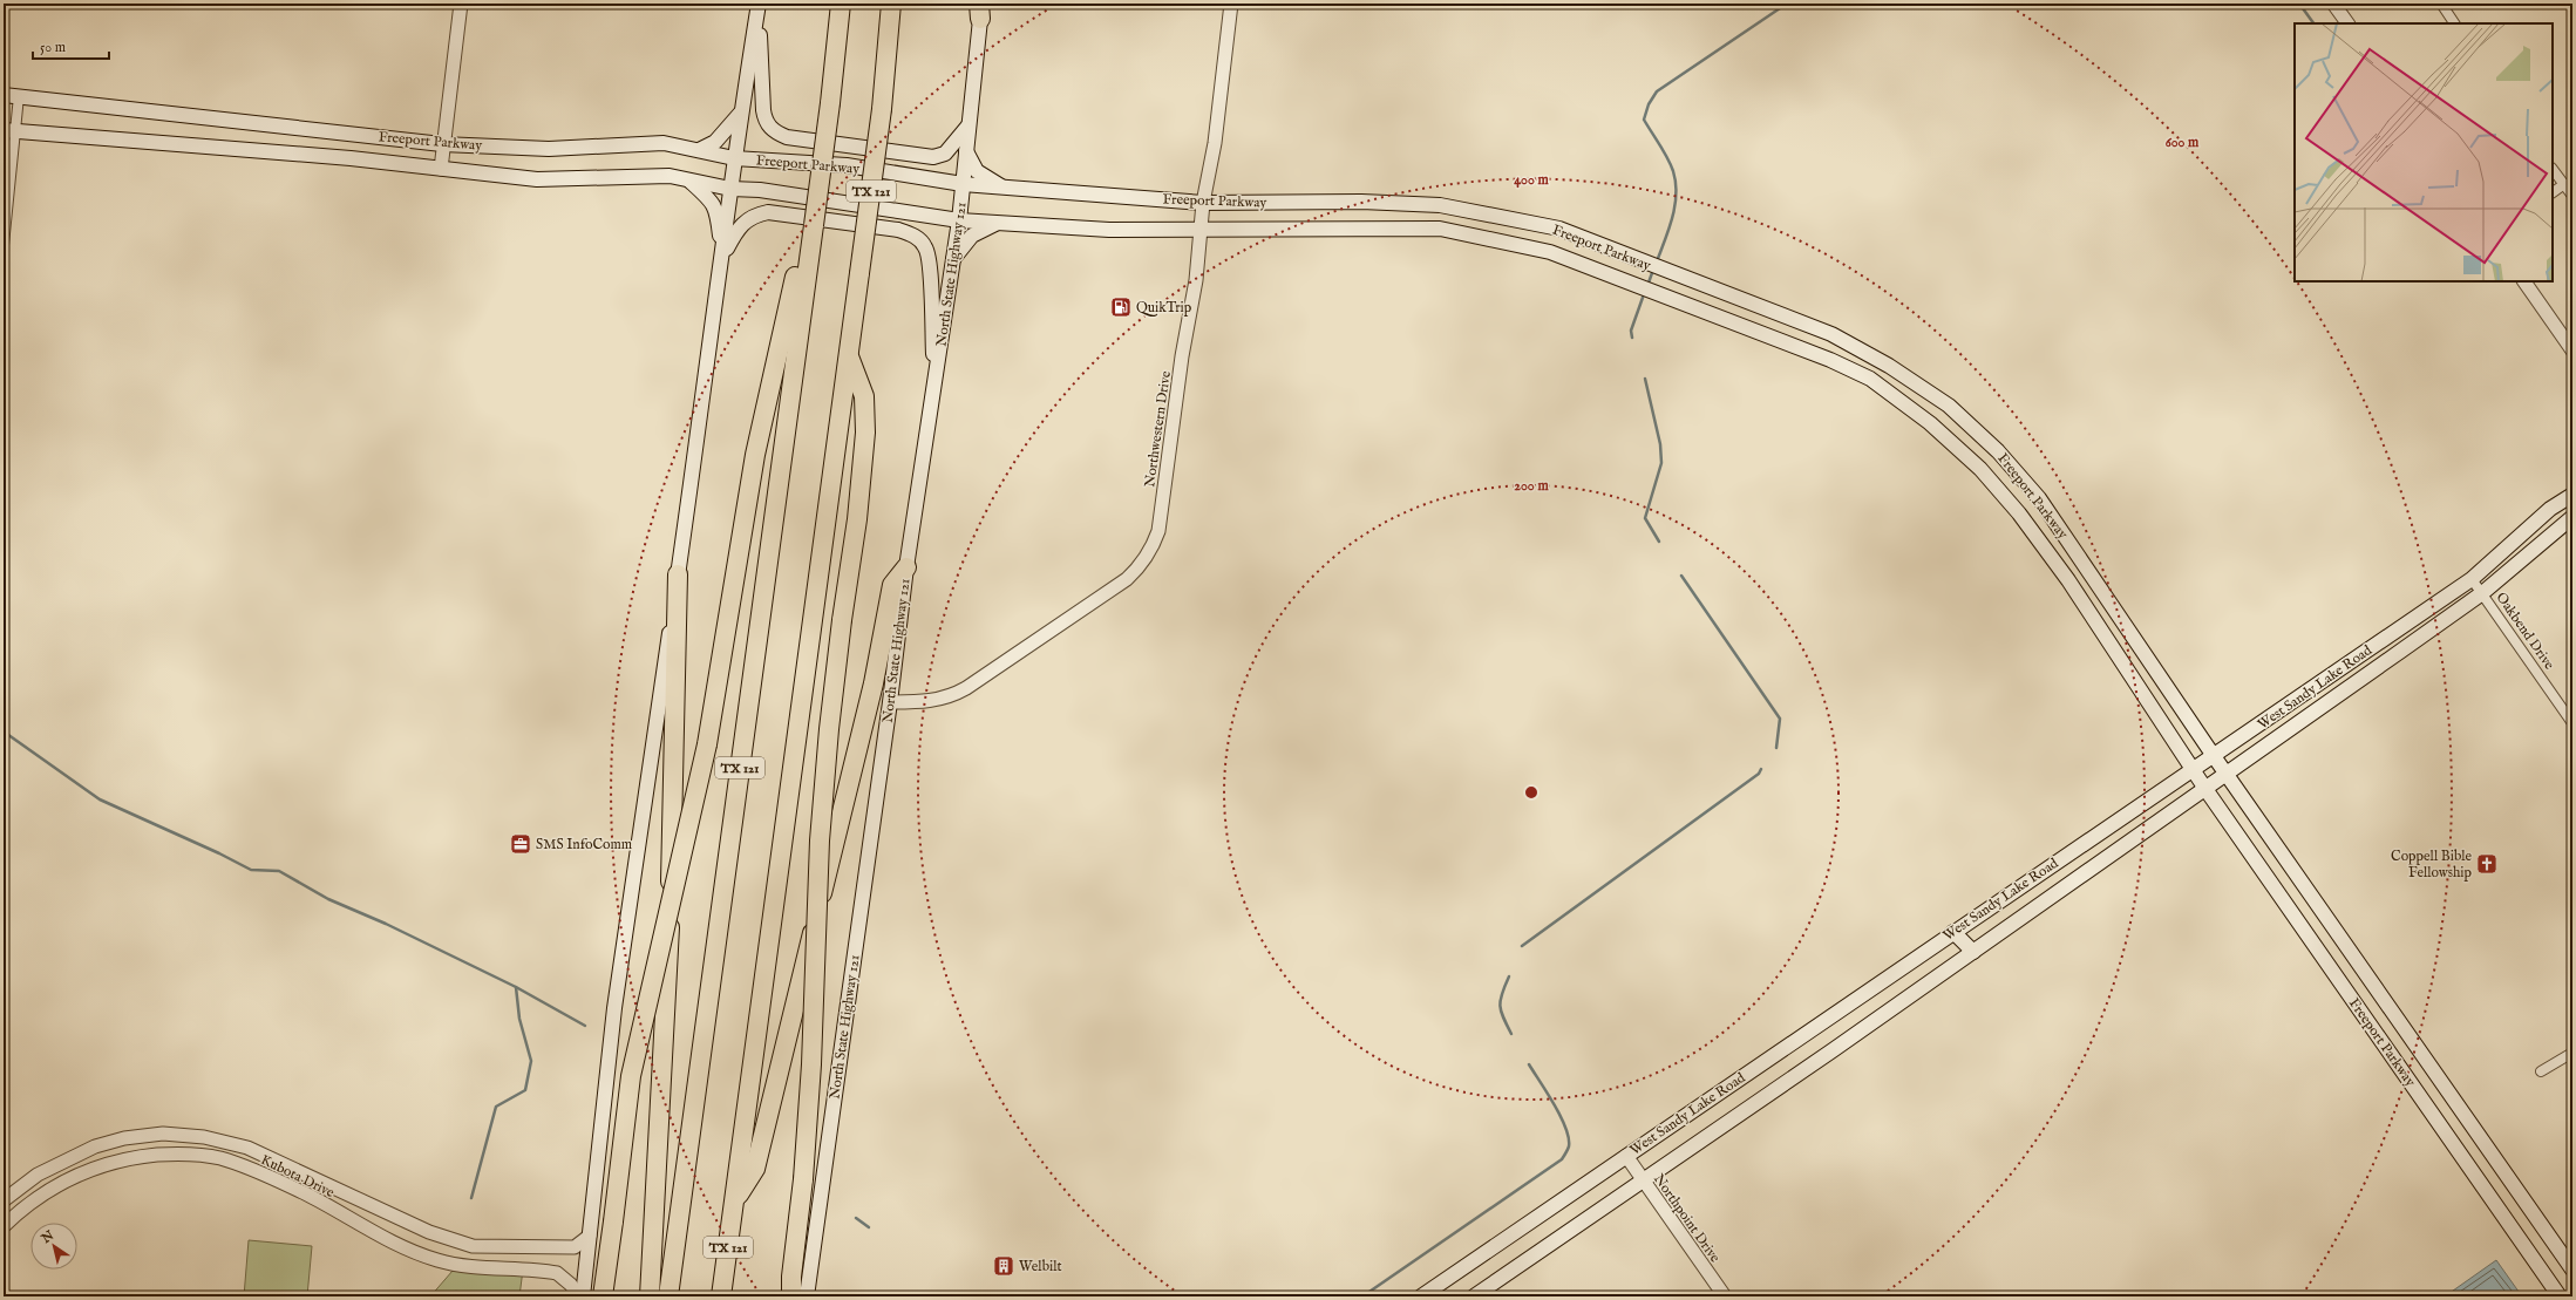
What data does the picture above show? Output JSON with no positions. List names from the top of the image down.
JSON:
{
  "streets": {
    "highway": ["TX 121"],
    "main road": ["Freeport Parkway", "North State Highway 121", "West Sandy Lake Road"],
    "street": [
      "Northwestern Drive",
      "Oakbend Drive",
      "Kubota Drive",
      "Northpoint Drive"
    ]
  },
  "crossings": [
    ["Freeport Parkway", "North State Highway 121"],
    ["Freeport Parkway", "Northwestern Drive"],
    ["Freeport Parkway", "West Sandy Lake Road"],
    ["North State Highway 121", "Northwestern Drive"],
    ["Oakbend Drive", "West Sandy Lake Road"],
    ["West Sandy Lake Road", "Northpoint Drive"]
  ],
  "places": {
    "fuel station": ["QuikTrip"],
    "office": ["SMS InfoComm"],
    "church": ["Coppell Bible Fellowship"],
    "building": ["Welbilt"]
  },
  "scale_bar": "50 m",
  "north": "top left",
  "rings": ["600 m", "400 m", "200 m"]
}
